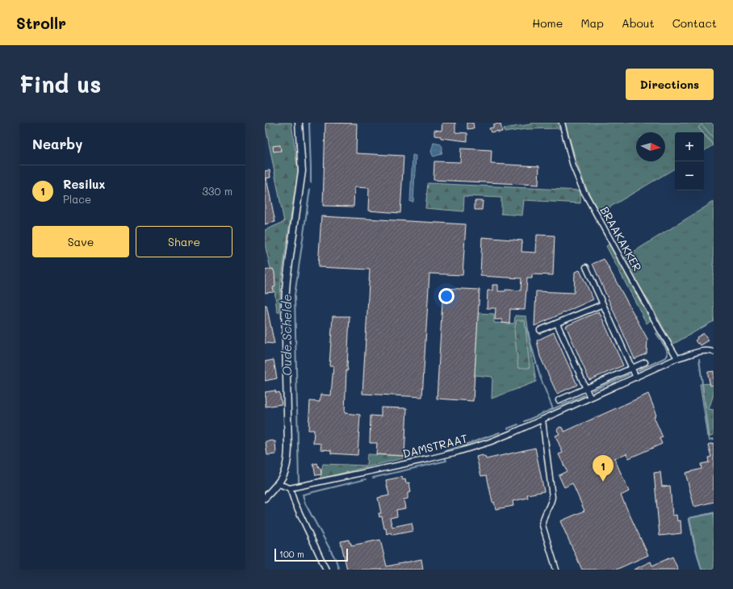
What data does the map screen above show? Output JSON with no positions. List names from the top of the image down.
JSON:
{
  "streets": {
    "street": ["BRAAKAKKER", "DAMSTRAAT"]
  },
  "crossings": [
    ["BRAAKAKKER", "DAMSTRAAT"]
  ],
  "water": ["Oude Schelde"],
  "scale_bar": "100 m",
  "north": "right",
  "page": {
    "header": "Strollr",
    "nav": [
      "Home",
      "Map",
      "About",
      "Contact"
    ],
    "buttons": [
      "Directions",
      ["Save", "Share"]
    ],
    "title": "Find us",
    "heading": "Nearby",
    "map_buttons": ["+", "−"],
    "list": [
      {
        "mark": "1",
        "name": "Resilux",
        "note": "Place",
        "value": "330 m"
      }
    ],
    "pins": "1",
    "scale": "100 m"
  }
}
